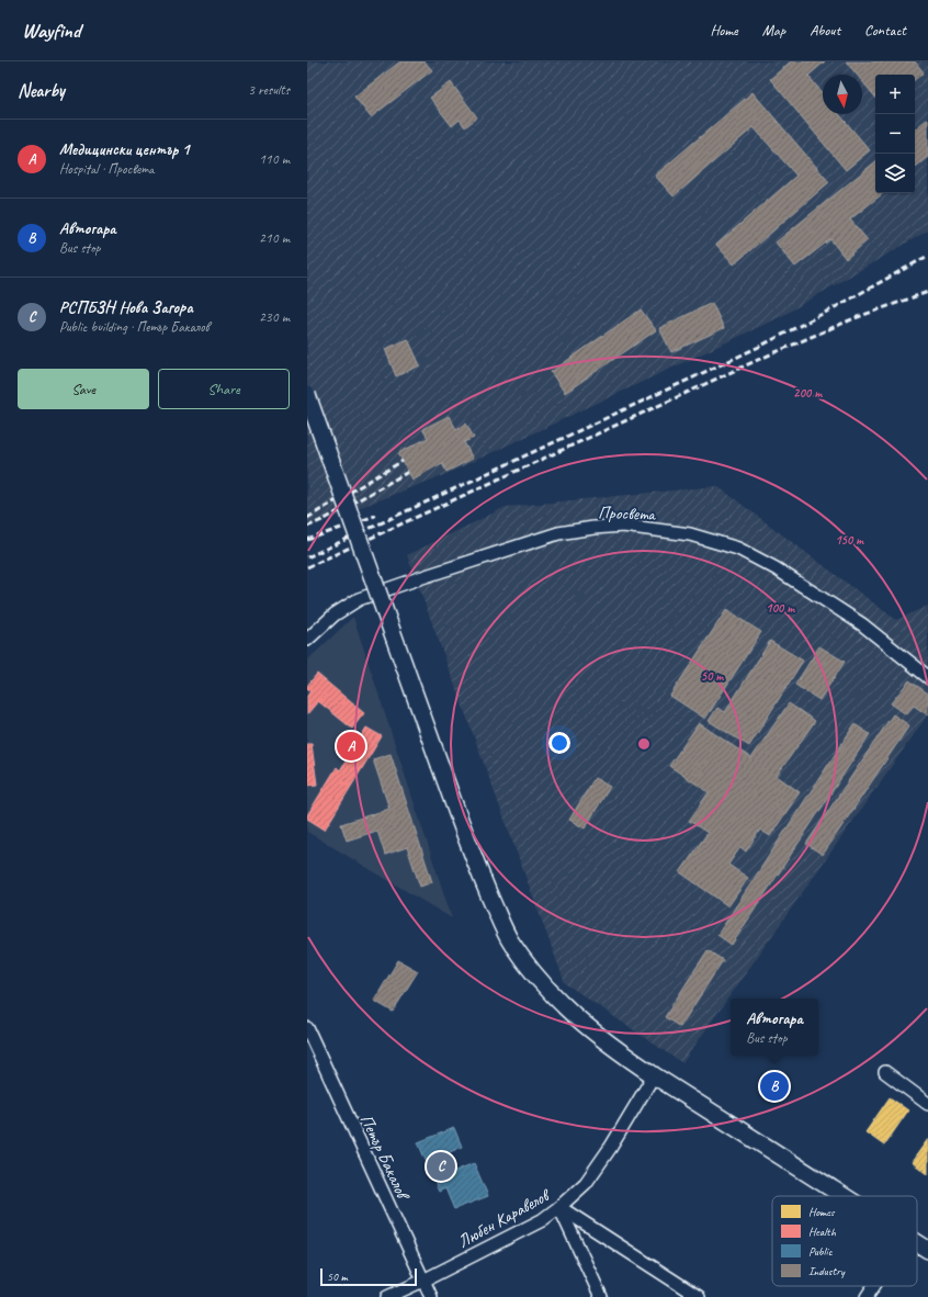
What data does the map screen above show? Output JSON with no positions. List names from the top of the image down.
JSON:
{
  "streets": {
    "street": ["Просвета", "Петър Бакалов", "Любен Каравелов"]
  },
  "crossings": [
    ["Петър Бакалов", "Любен Каравелов"]
  ],
  "legend": [
    "Homes",
    "Health",
    "Public",
    "Industry"
  ],
  "scale_bar": "50 m",
  "north": "bottom",
  "page": {
    "header": "Wayfind",
    "nav": [
      "Home",
      "Map",
      "About",
      "Contact"
    ],
    "heading": ["Nearby", "3 results"],
    "map_buttons": ["+", "−"],
    "list": [
      {
        "mark": "A",
        "name": "Медицински център 1",
        "note": "Hospital · Просвета",
        "value": "110 m"
      },
      {
        "mark": "B",
        "name": "Автогара",
        "note": "Bus stop",
        "value": "210 m"
      },
      {
        "mark": "C",
        "name": "РСПБЗН Нова Загора",
        "note": "Public building · Петър Бакалов",
        "value": "230 m"
      }
    ],
    "buttons": ["Save", "Share"],
    "pins": ["A", "B", "C"],
    "popup": ["Автогара", "Bus stop"],
    "scale": "50 m"
  },
  "rings": [
    "200 m",
    "150 m",
    "100 m",
    "50 m"
  ]
}
